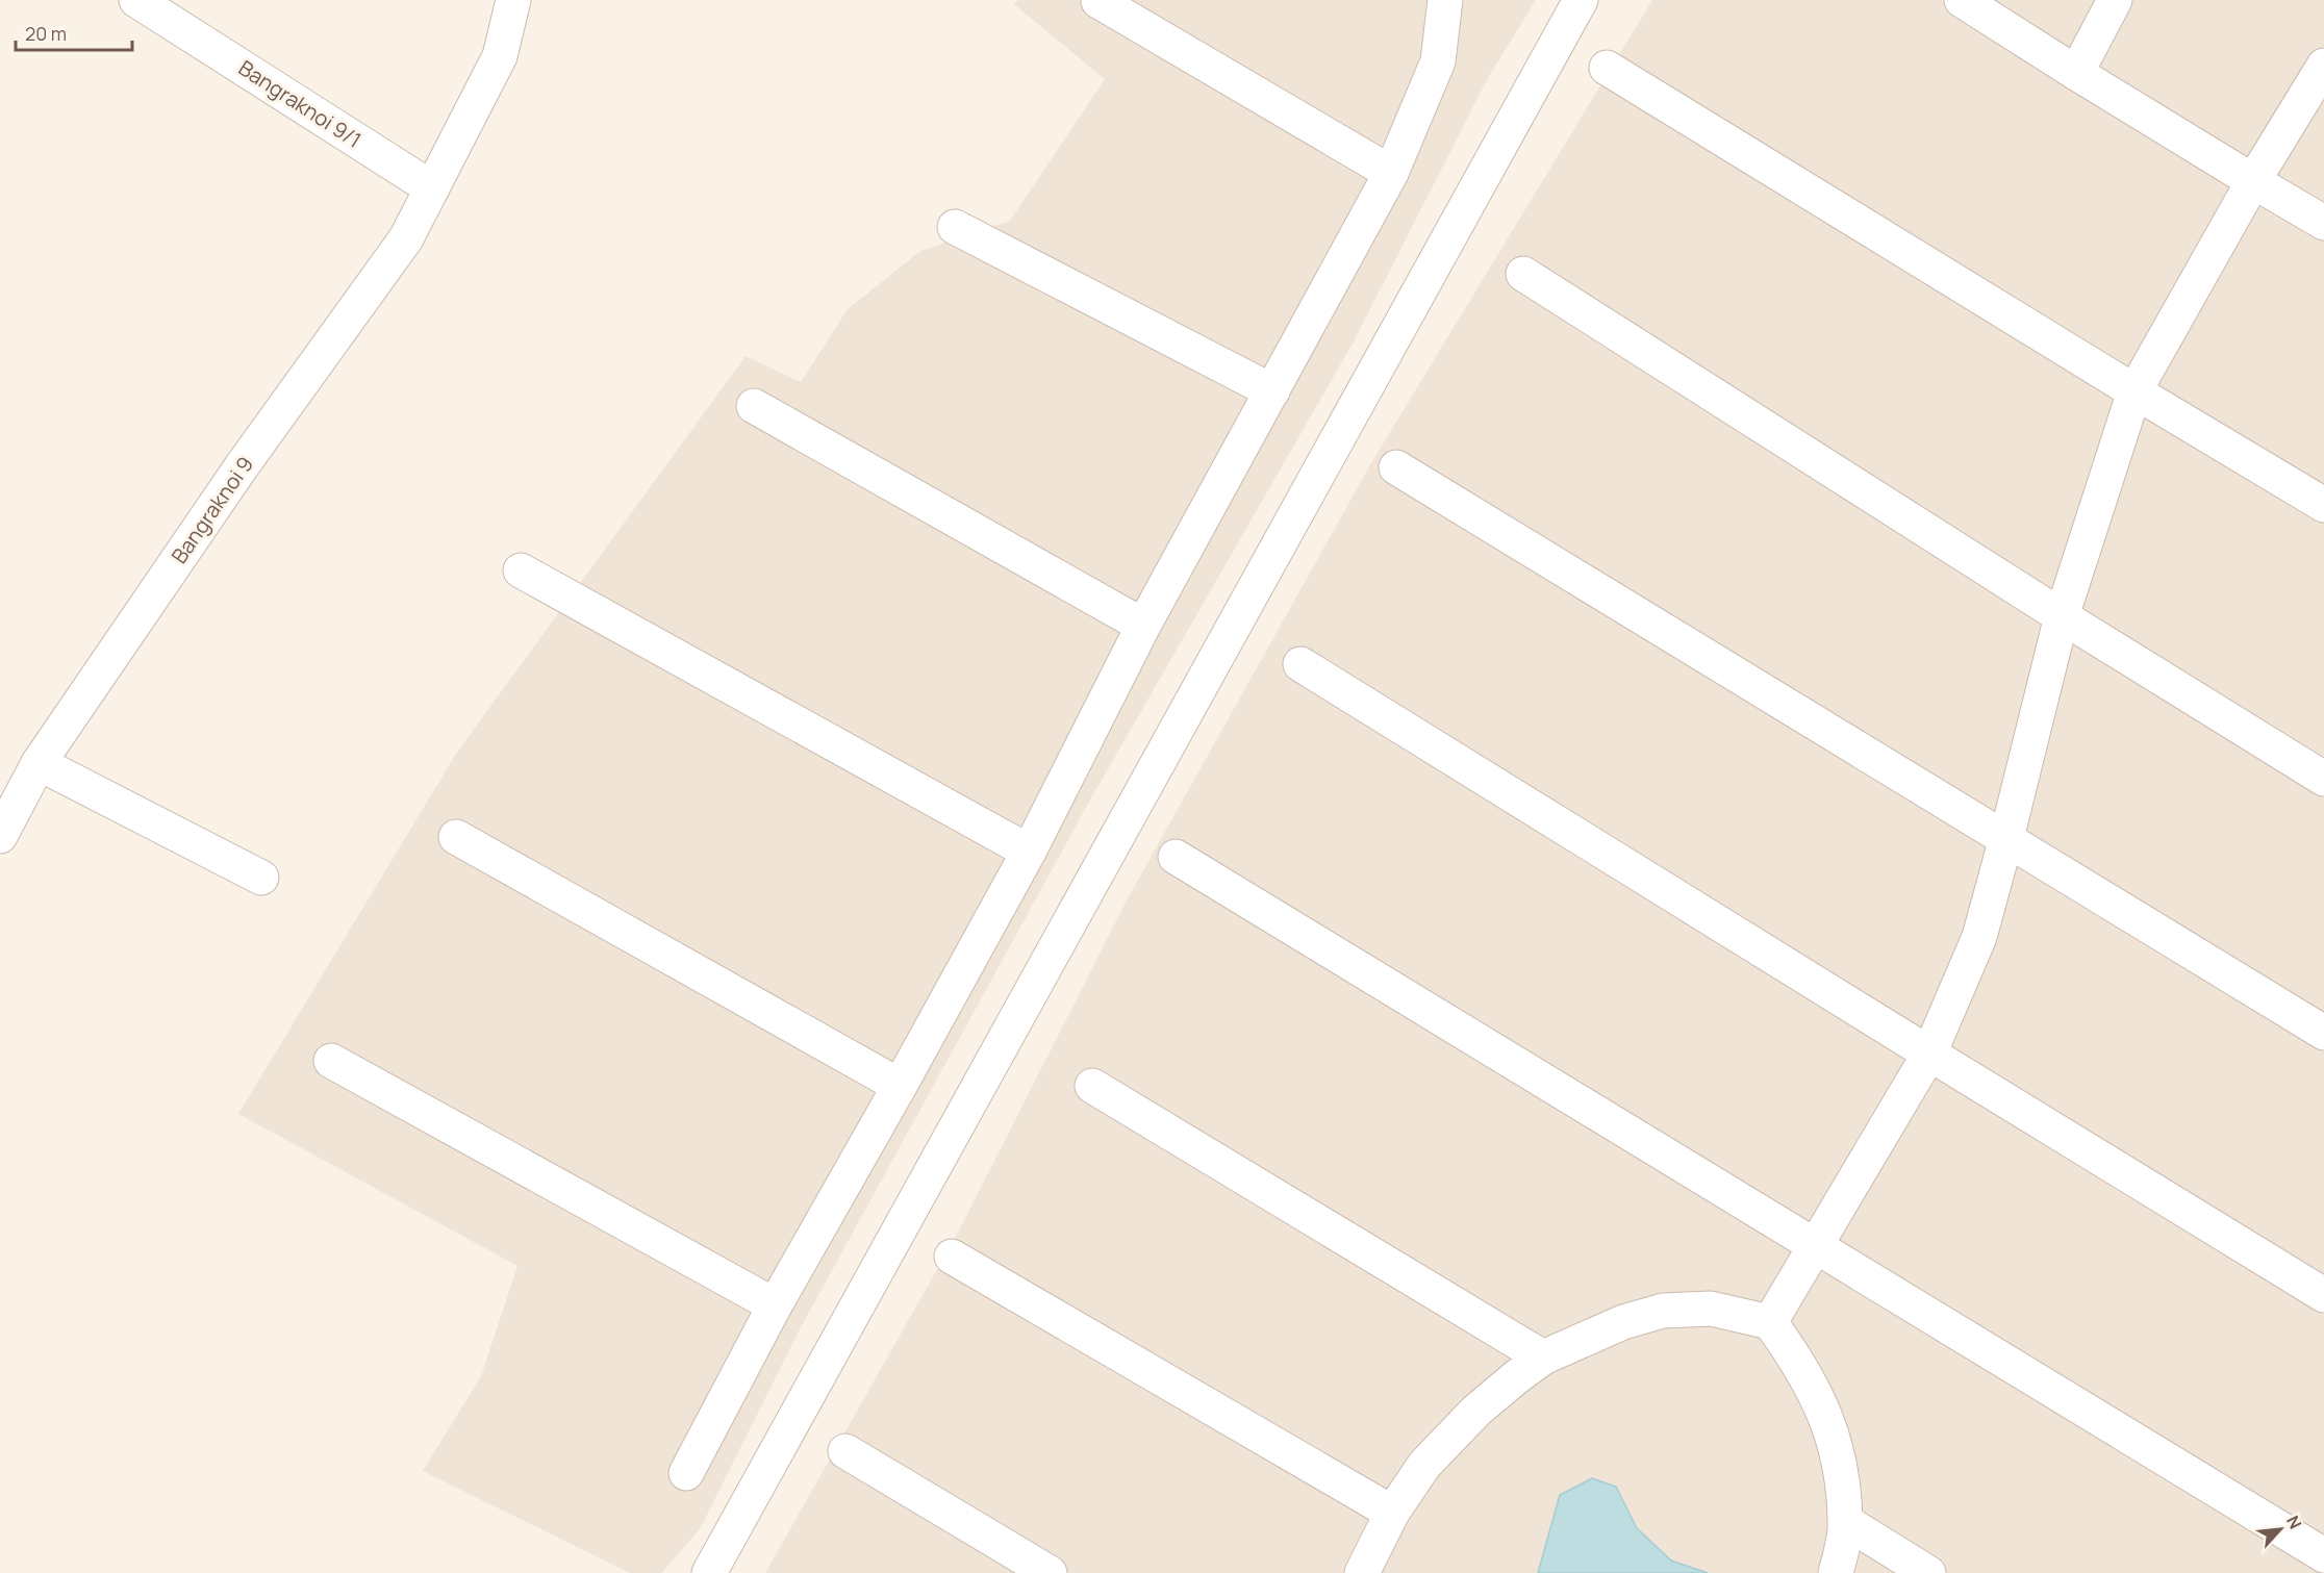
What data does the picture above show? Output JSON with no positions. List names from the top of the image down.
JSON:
{
  "streets": {
    "street": ["Bangraknoi 9/1", "Bangraknoi 9"]
  },
  "crossings": [
    ["Bangraknoi 9/1", "Bangraknoi 9"]
  ],
  "scale_bar": "20 m",
  "north": "top right"
}
